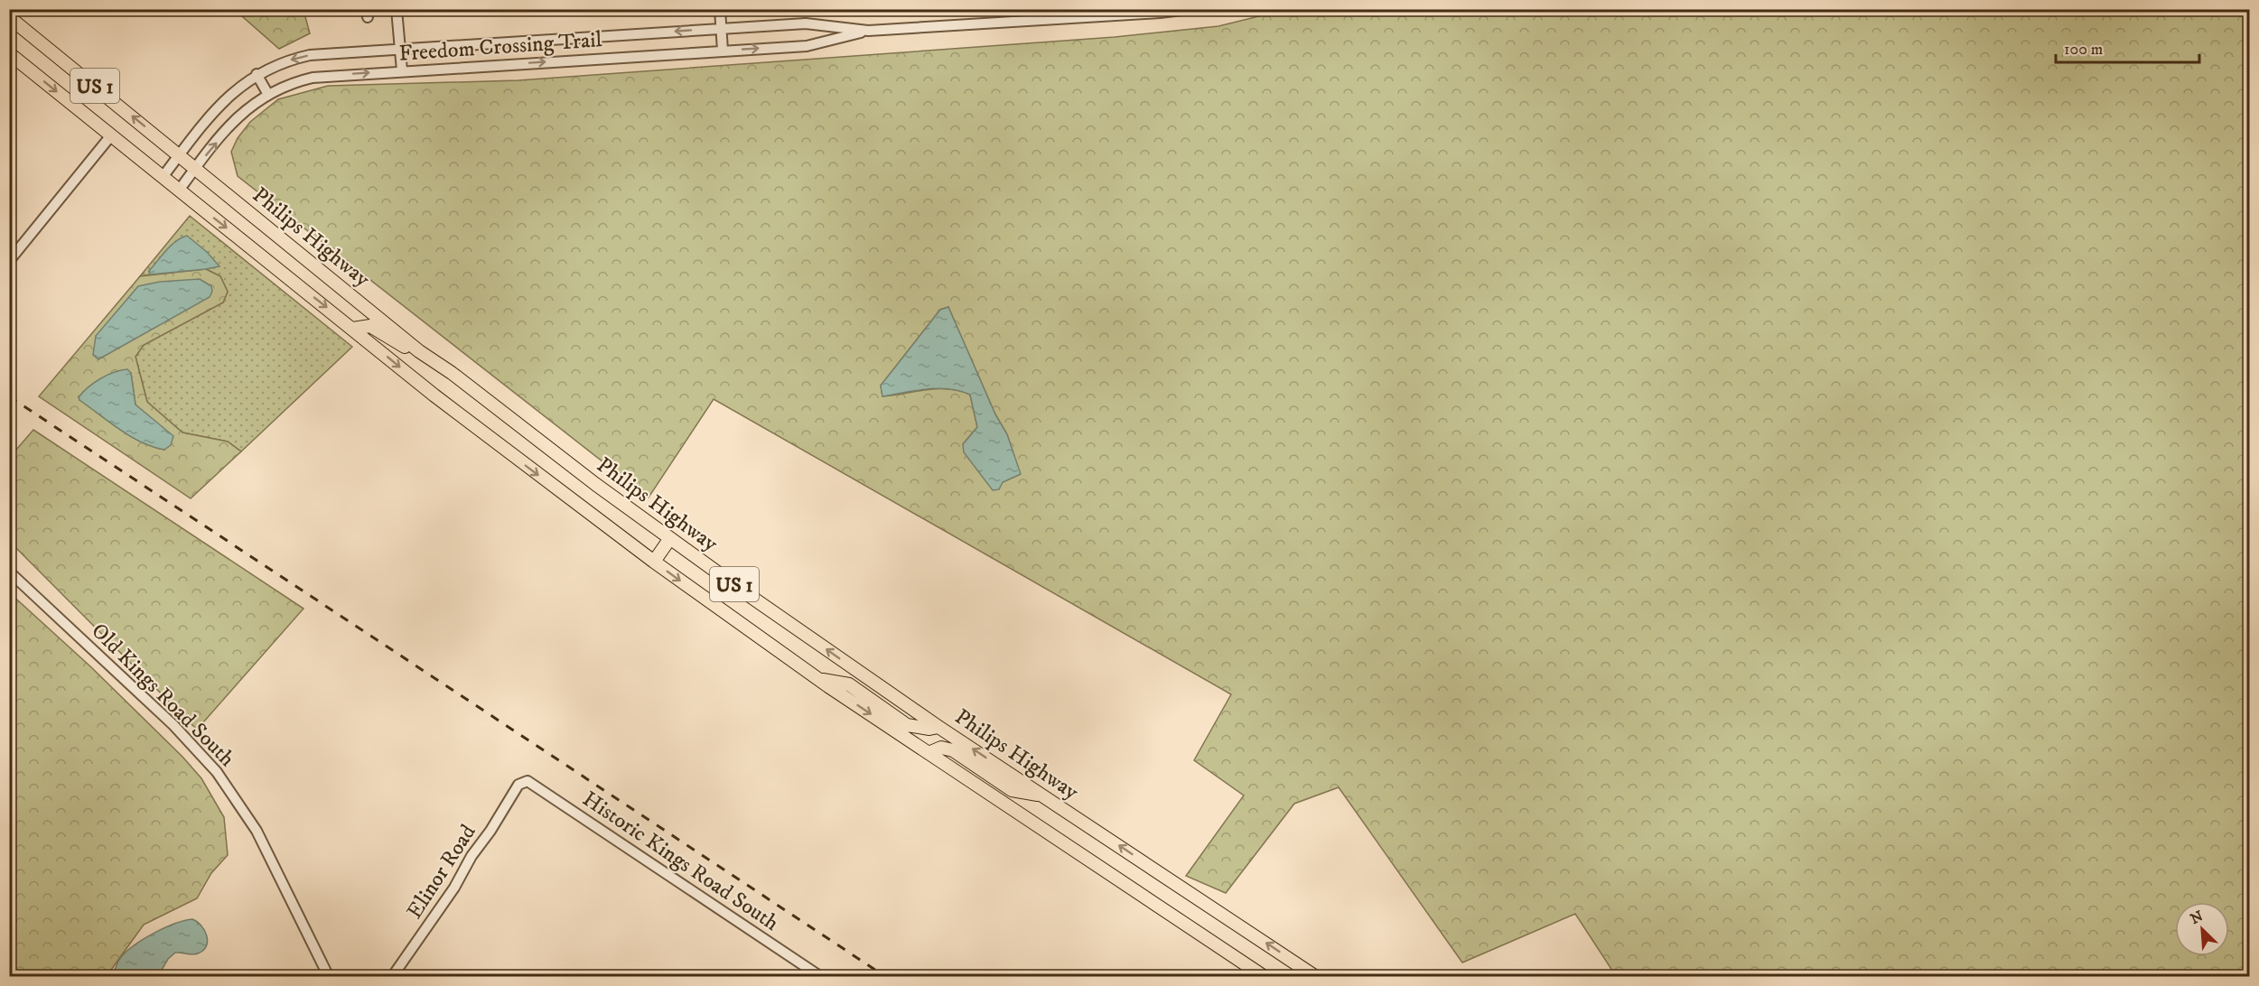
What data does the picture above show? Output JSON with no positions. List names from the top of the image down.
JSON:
{
  "streets": {
    "main road": ["US 1", "Philips Highway"],
    "street": [
      "Freedom Crossing Trail",
      "Old Kings Road South",
      "Historic Kings Road South",
      "Elinor Road"
    ]
  },
  "crossings": [
    ["Freedom Crossing Trail", "US 1"],
    ["Freedom Crossing Trail", "Philips Highway"],
    ["Historic Kings Road South", "Elinor Road"]
  ],
  "scale_bar": "100 m",
  "north": "top left"
}
